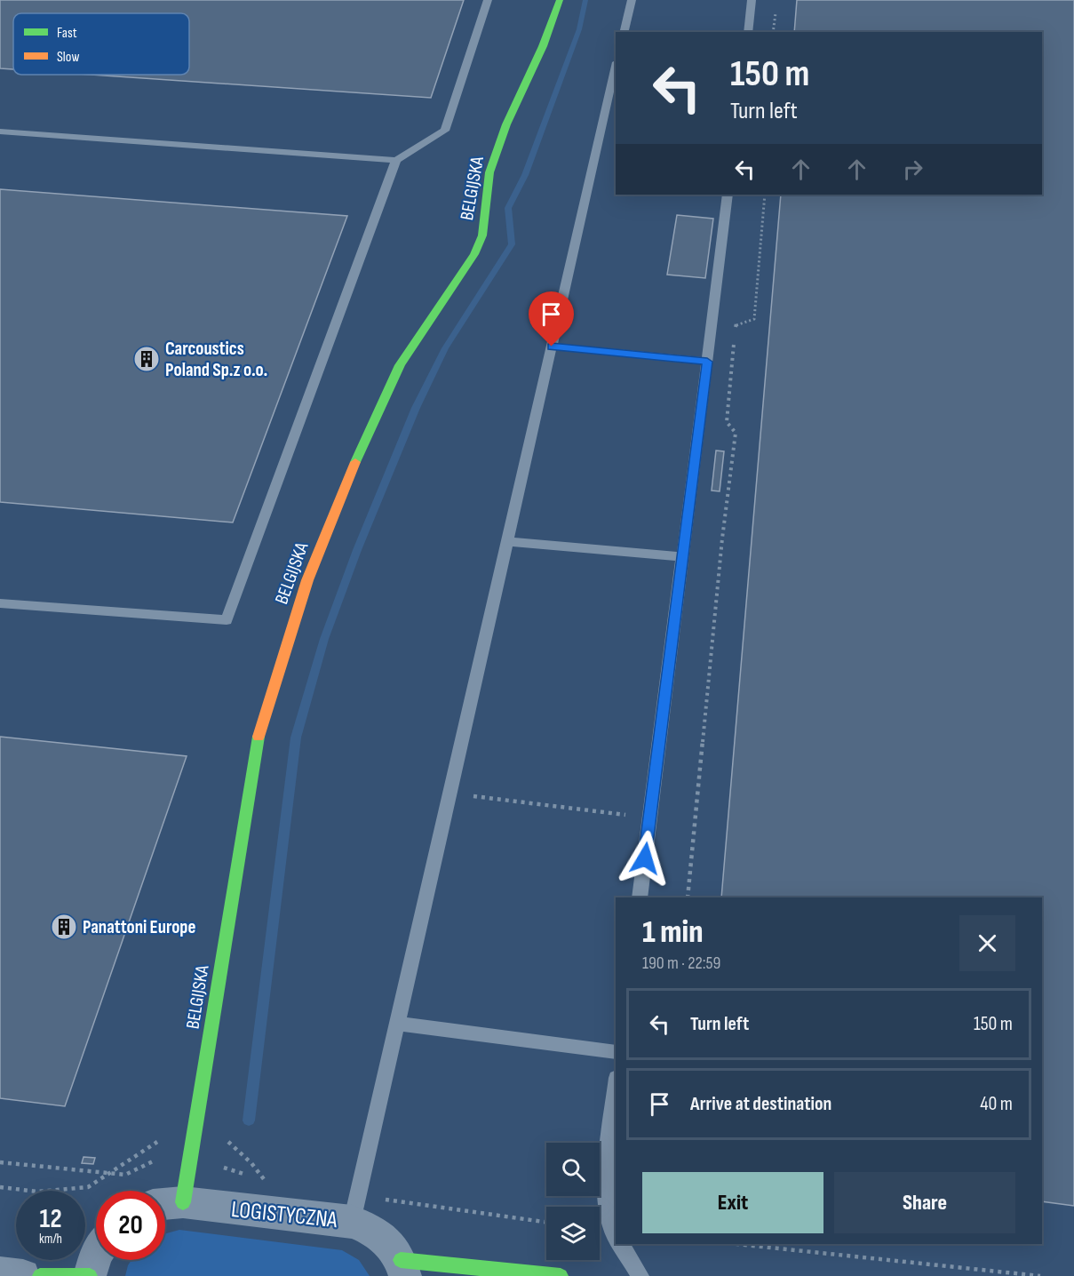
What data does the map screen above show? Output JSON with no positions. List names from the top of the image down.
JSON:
{
  "streets": {
    "street": ["BELGIJSKA", "LOGISTYCZNA"]
  },
  "crossings": [
    ["BELGIJSKA", "LOGISTYCZNA"]
  ],
  "places": {
    "building": ["Carcoustics Poland Sp.z o.o.", "Panattoni Europe"]
  },
  "legend": ["Fast", "Slow"],
  "page": {
    "turn": ["150 m", "Turn left"],
    "heading": ["1 min", "190 m · 22:59"],
    "list": [
      {
        "name": "Turn left",
        "value": "150 m"
      },
      {
        "name": "Arrive at destination",
        "value": "40 m"
      }
    ],
    "buttons": ["Exit", "Share"],
    "speed": "12 km/h",
    "limit": "20"
  }
}
